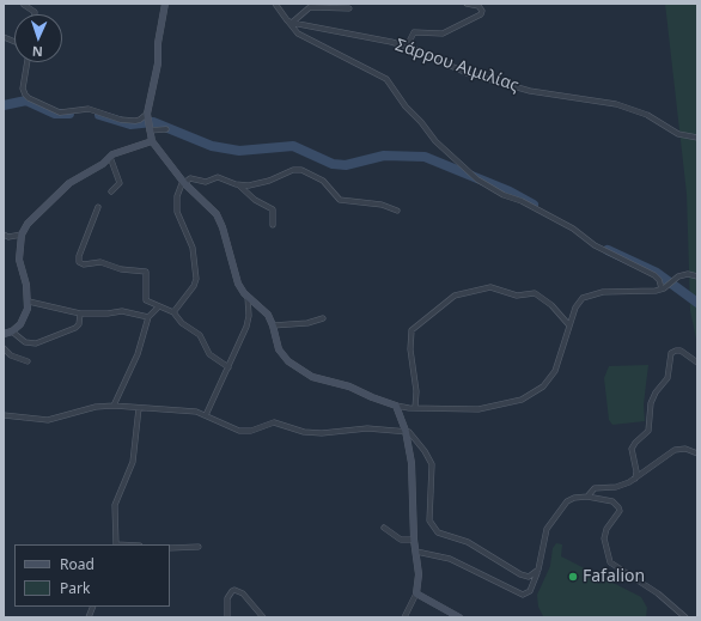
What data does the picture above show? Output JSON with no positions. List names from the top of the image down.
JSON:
{
  "streets": {
    "street": ["Σάρρου Αιμιλίας"]
  },
  "places": ["Fafalion"],
  "legend": ["Road", "Park"],
  "north": "bottom"
}
